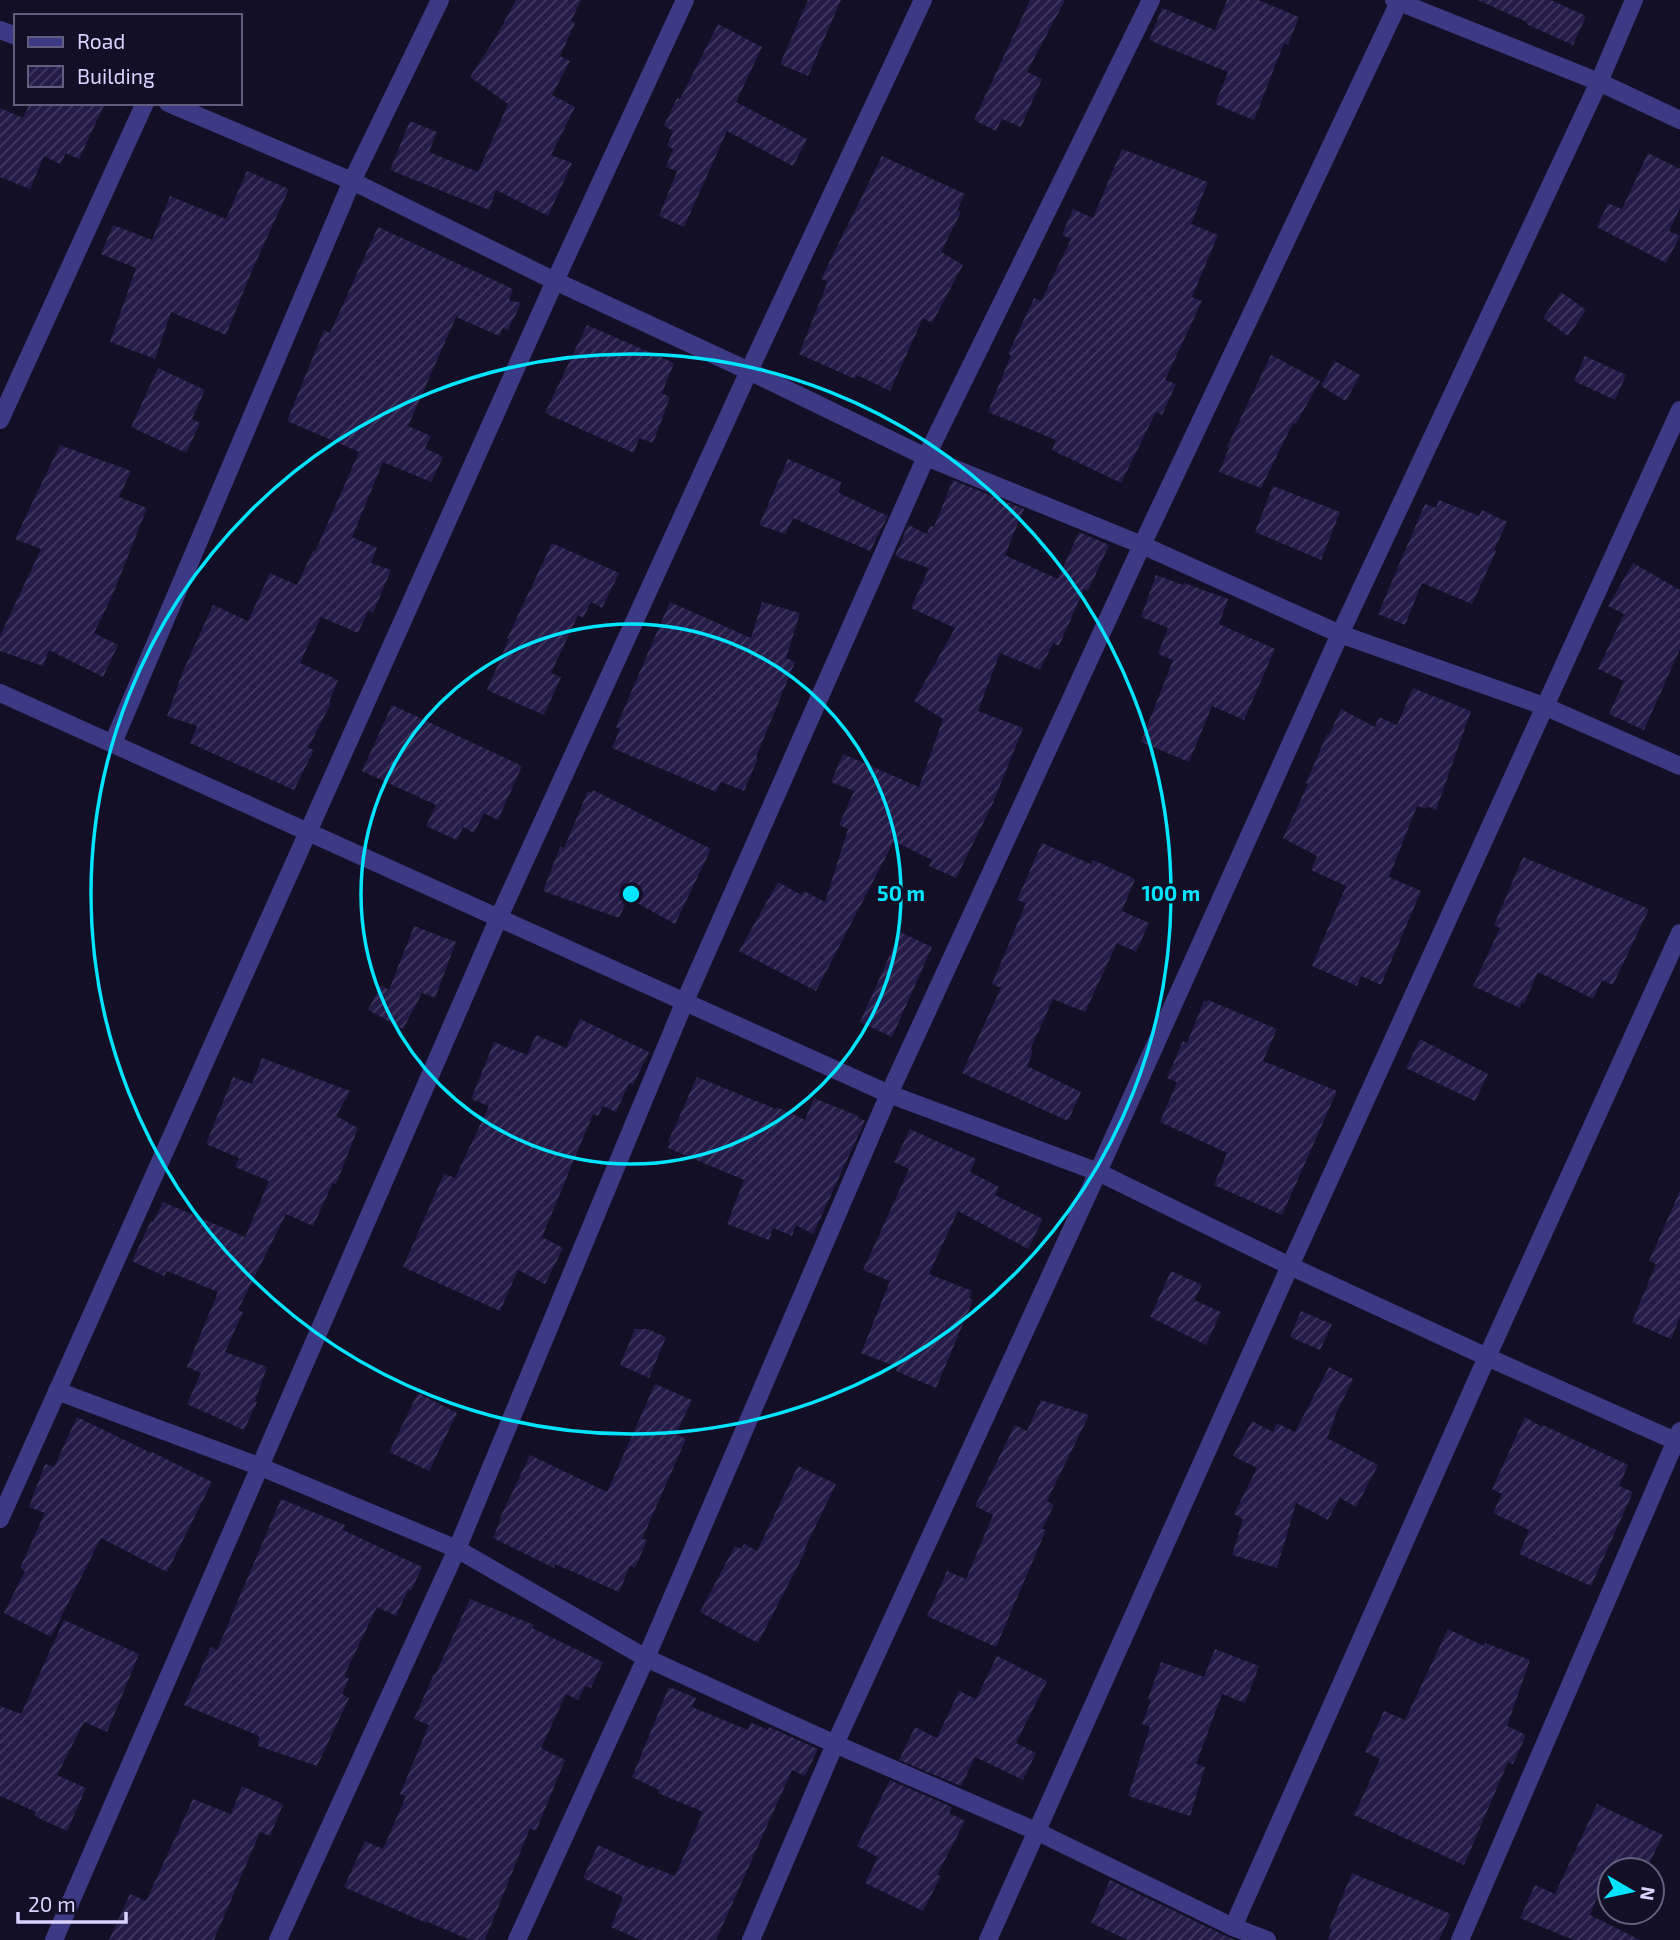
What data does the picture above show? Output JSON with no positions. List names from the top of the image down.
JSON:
{
  "legend": ["Road", "Building"],
  "scale_bar": "20 m",
  "north": "right",
  "rings": ["50 m", "100 m"]
}
